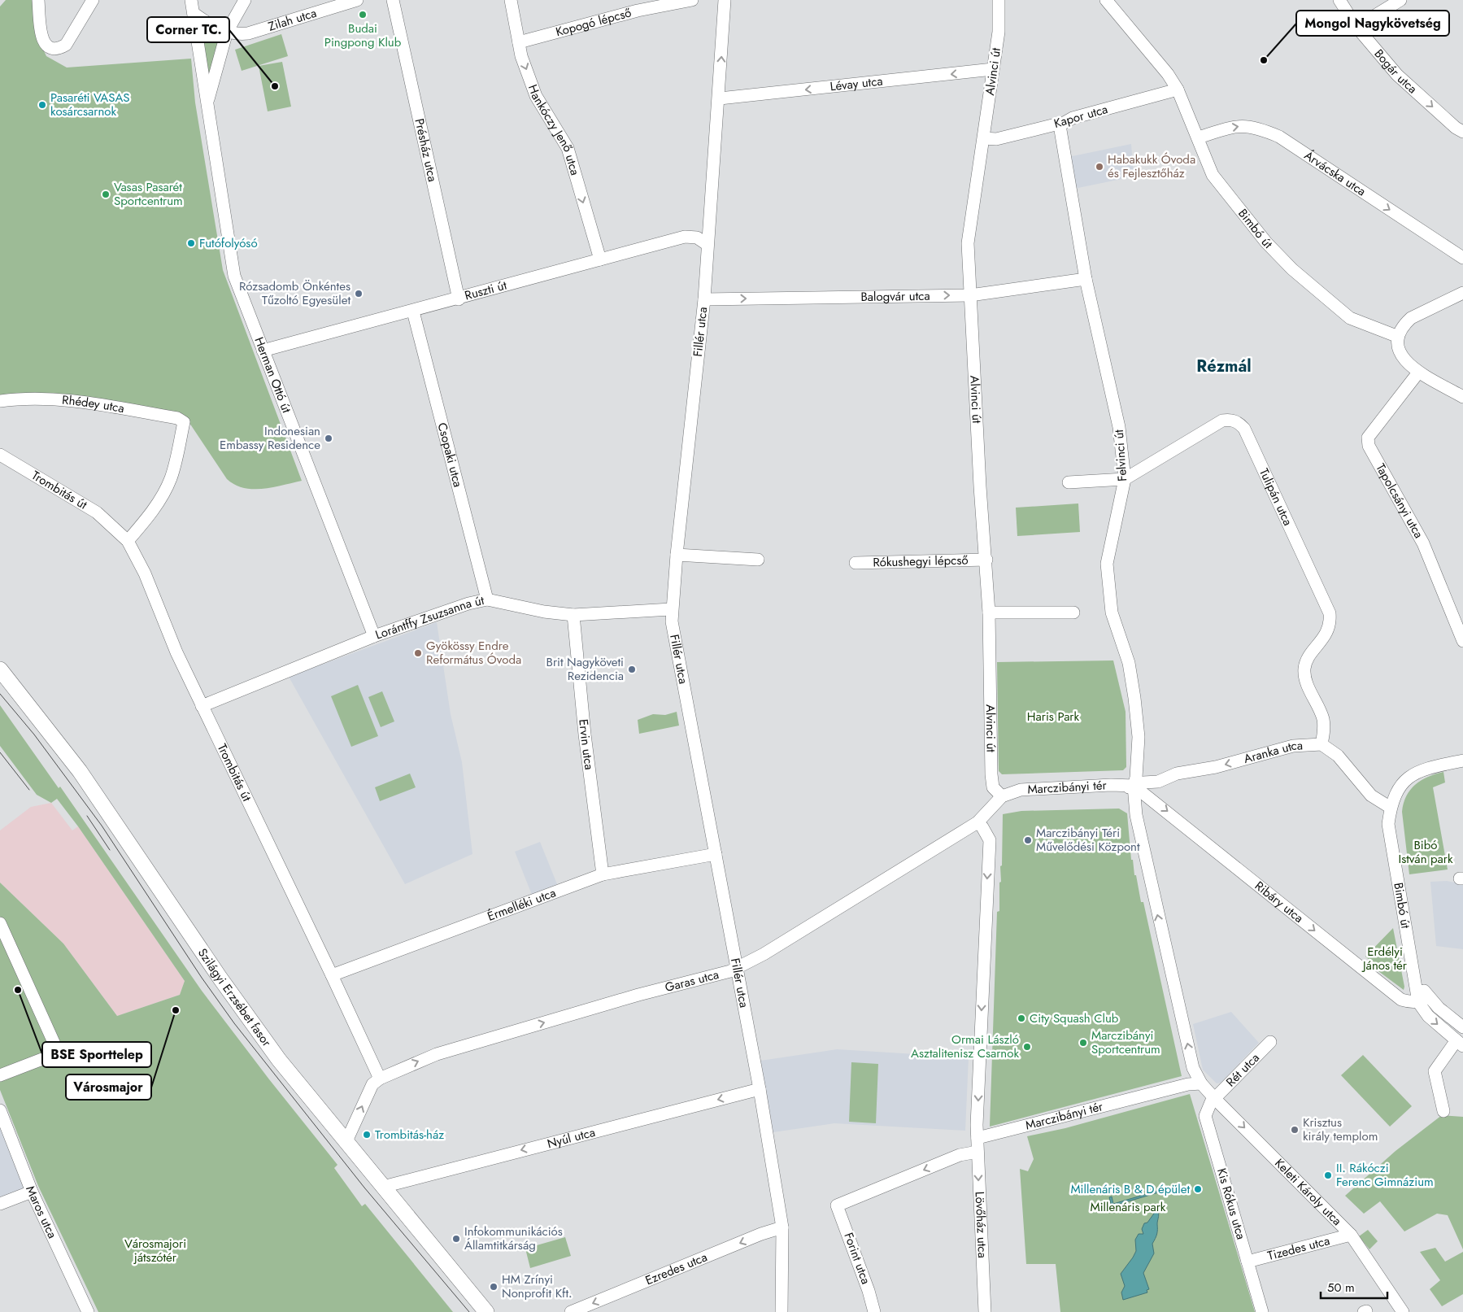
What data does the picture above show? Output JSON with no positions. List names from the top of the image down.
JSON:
{
  "streets": {
    "main road": ["Szilágyi Erzsébet fasor"],
    "street": [
      "Zilah utca",
      "Kopogó lépcső",
      "Bogár utca",
      "Alvinci út",
      "Lévay utca",
      "Kapor utca",
      "Hankóczy Jenő utca",
      "Présház utca",
      "Árvácska utca",
      "Bimbó út",
      "Ruszti út",
      "Balogvár utca",
      "Fillér utca",
      "Herman Ottó út",
      "Rhédey utca",
      "Csopaki utca",
      "Felvinci út",
      "Trombitás út",
      "Tulipán utca",
      "Tapolcsányi utca",
      "Rókushegyi lépcső",
      "Lorántffy Zsuzsanna út",
      "Ervin utca",
      "Aranka utca",
      "Marczibányi tér",
      "Ribáry utca",
      "Érmelléki utca",
      "Garas utca",
      "Rét utca",
      "Nyúl utca",
      "Keleti Károly utca",
      "Kis Rókus utca",
      "Maros utca",
      "Lövőház utca",
      "Tizedes utca",
      "Forint utca",
      "Ezredes utca"
    ]
  },
  "crossings": [
    ["Zilah utca", "Herman Ottó út"],
    ["Kopogó lépcső", "Hankóczy Jenő utca"],
    ["Alvinci út", "Lévay utca"],
    ["Alvinci út", "Kapor utca"],
    ["Alvinci út", "Balogvár utca"],
    ["Alvinci út", "Rókushegyi lépcső"],
    ["Alvinci út", "Marczibányi tér"],
    ["Lévay utca", "Fillér utca"],
    ["Kapor utca", "Bimbó út"],
    ["Kapor utca", "Felvinci út"],
    ["Hankóczy Jenő utca", "Ruszti út"],
    ["Présház utca", "Ruszti út"],
    ["Árvácska utca", "Bimbó út"],
    ["Bimbó út", "Ribáry utca"],
    ["Ruszti út", "Fillér utca"],
    ["Ruszti út", "Herman Ottó út"],
    ["Ruszti út", "Csopaki utca"],
    ["Balogvár utca", "Fillér utca"],
    ["Balogvár utca", "Felvinci út"],
    ["Fillér utca", "Lorántffy Zsuzsanna út"],
    ["Fillér utca", "Érmelléki utca"],
    ["Fillér utca", "Garas utca"],
    ["Fillér utca", "Nyúl utca"],
    ["Fillér utca", "Ezredes utca"],
    ["Herman Ottó út", "Lorántffy Zsuzsanna út"],
    ["Rhédey utca", "Trombitás út"],
    ["Csopaki utca", "Lorántffy Zsuzsanna út"],
    ["Felvinci út", "Tulipán utca"],
    ["Felvinci út", "Aranka utca"],
    ["Felvinci út", "Marczibányi tér"],
    ["Felvinci út", "Ribáry utca"],
    ["Trombitás út", "Lorántffy Zsuzsanna út"],
    ["Trombitás út", "Érmelléki utca"],
    ["Trombitás út", "Garas utca"],
    ["Tulipán utca", "Aranka utca"],
    ["Lorántffy Zsuzsanna út", "Ervin utca"],
    ["Ervin utca", "Érmelléki utca"],
    ["Aranka utca", "Marczibányi tér"],
    ["Aranka utca", "Ribáry utca"],
    ["Marczibányi tér", "Ribáry utca"],
    ["Marczibányi tér", "Keleti Károly utca"],
    ["Marczibányi tér", "Lövőház utca"],
    ["Szilágyi Erzsébet fasor", "Nyúl utca"],
    ["Rét utca", "Keleti Károly utca"],
    ["Rét utca", "Kis Rókus utca"],
    ["Keleti Károly utca", "Kis Rókus utca"],
    ["Keleti Károly utca", "Tizedes utca"],
    ["Kis Rókus utca", "Tizedes utca"],
    ["Lövőház utca", "Forint utca"]
  ],
  "one_way": [
    "Bogár utca",
    "Lévay utca",
    "Hankóczy Jenő utca",
    "Árvácska utca",
    "Balogvár utca",
    "Aranka utca",
    "Ribáry utca",
    "Garas utca",
    "Nyúl utca",
    "Keleti Károly utca",
    "Lövőház utca",
    "Ezredes utca"
  ],
  "districts": ["Rézmál"],
  "parks": [
    "Haris Park",
    "Bibó István park",
    "Erdélyi János tér",
    "Millenáris park",
    "Városmajori játszótér"
  ],
  "places": [
    "Budai Pingpong Klub",
    "Mongol Nagykövetség",
    "Corner TC.",
    "Pasaréti VASAS kosárcsarnok",
    "Habakukk Óvoda és Fejlesztőház",
    "Vasas Pasarét Sportcentrum",
    "Futófolyósó",
    "Rózsadomb Önkéntes Tűzoltó Egyesület",
    "Indonesian Embassy Residence",
    "Gyökössy Endre Református Óvoda",
    "Brit Nagyköveti Rezidencia",
    "Marczibányi Téri Művelődési Központ",
    "BSE Sporttelep",
    "Városmajor",
    "City Squash Club",
    "Marczibányi Sportcentrum",
    "Ormai László Asztalitenisz Csarnok",
    "Krisztus király templom",
    "Trombitás-ház",
    "II. Rákóczi Ferenc Gimnázium",
    "Millenáris B & D épület",
    "Infokommunikációs Államtitkárság",
    "HM Zrínyi Nonprofit Kft."
  ],
  "scale_bar": "50 m"
}
